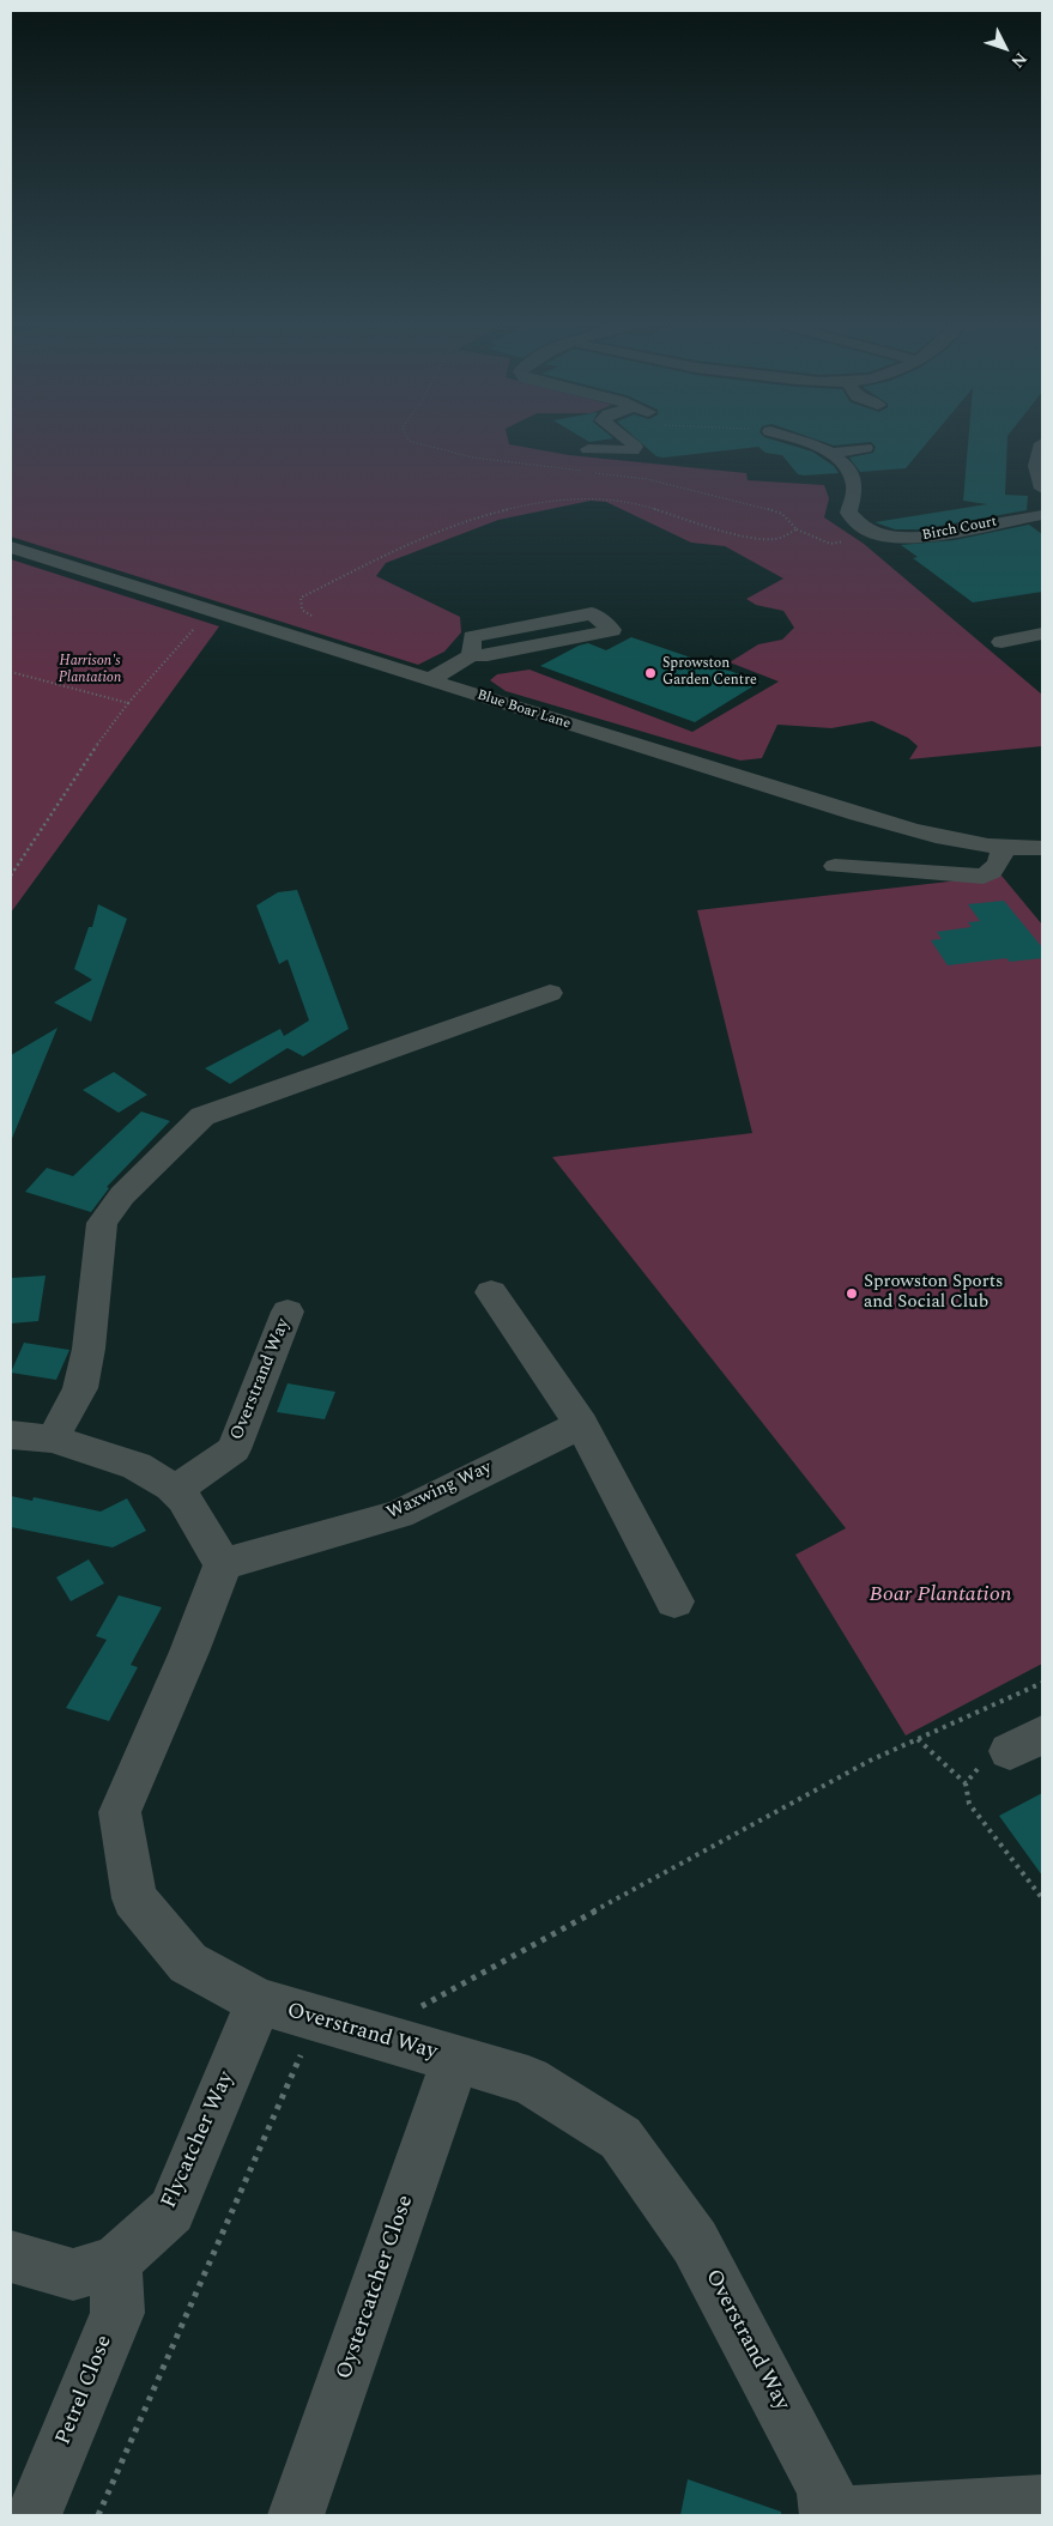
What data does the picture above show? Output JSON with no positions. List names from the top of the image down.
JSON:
{
  "streets": {
    "street": [
      "Birch Court",
      "Blue Boar Lane",
      "Overstrand Way",
      "Waxwing Way",
      "Flycatcher Way",
      "Oystercatcher Close",
      "Petrel Close"
    ]
  },
  "crossings": [
    ["Overstrand Way", "Waxwing Way"],
    ["Overstrand Way", "Flycatcher Way"],
    ["Overstrand Way", "Oystercatcher Close"],
    ["Flycatcher Way", "Petrel Close"]
  ],
  "parks": ["Harrison's Plantation", "Boar Plantation"],
  "places": ["Sprowston Garden Centre", "Sprowston Sports and Social Club"],
  "north": "bottom right"
}
